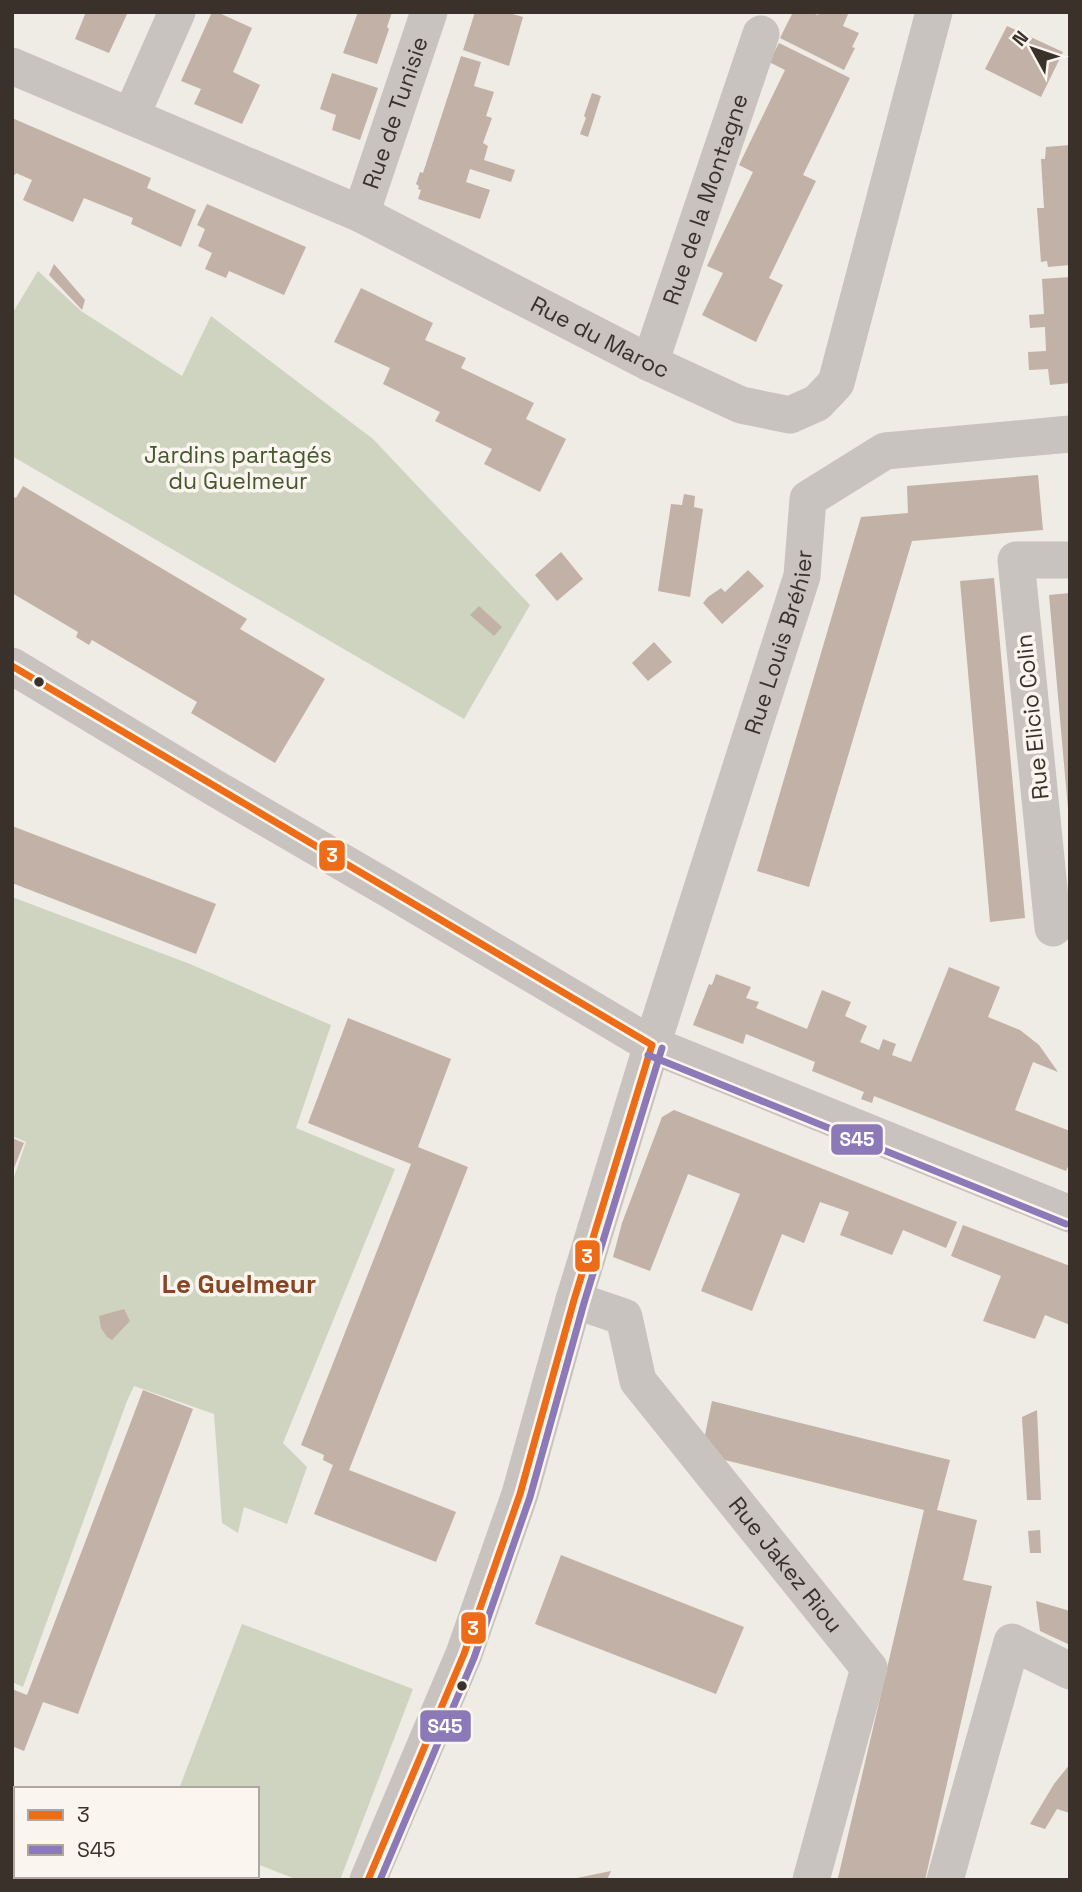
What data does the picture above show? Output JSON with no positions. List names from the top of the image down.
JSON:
{
  "streets": {
    "street": [
      "Rue de Tunisie",
      "Rue de la Montagne",
      "Rue du Maroc",
      "Rue Louis Bréhier",
      "Rue Elicio Colin",
      "Rue Jakez Riou"
    ]
  },
  "crossings": [
    ["Rue de Tunisie", "Rue du Maroc"],
    ["Rue de la Montagne", "Rue du Maroc"],
    ["Rue Louis Bréhier", "Rue Jakez Riou"]
  ],
  "districts": ["Le Guelmeur"],
  "parks": ["Jardins partagés du Guelmeur"],
  "lines": ["transit line 3", "transit line S45"],
  "legend": ["3", "S45"],
  "north": "top left"
}
